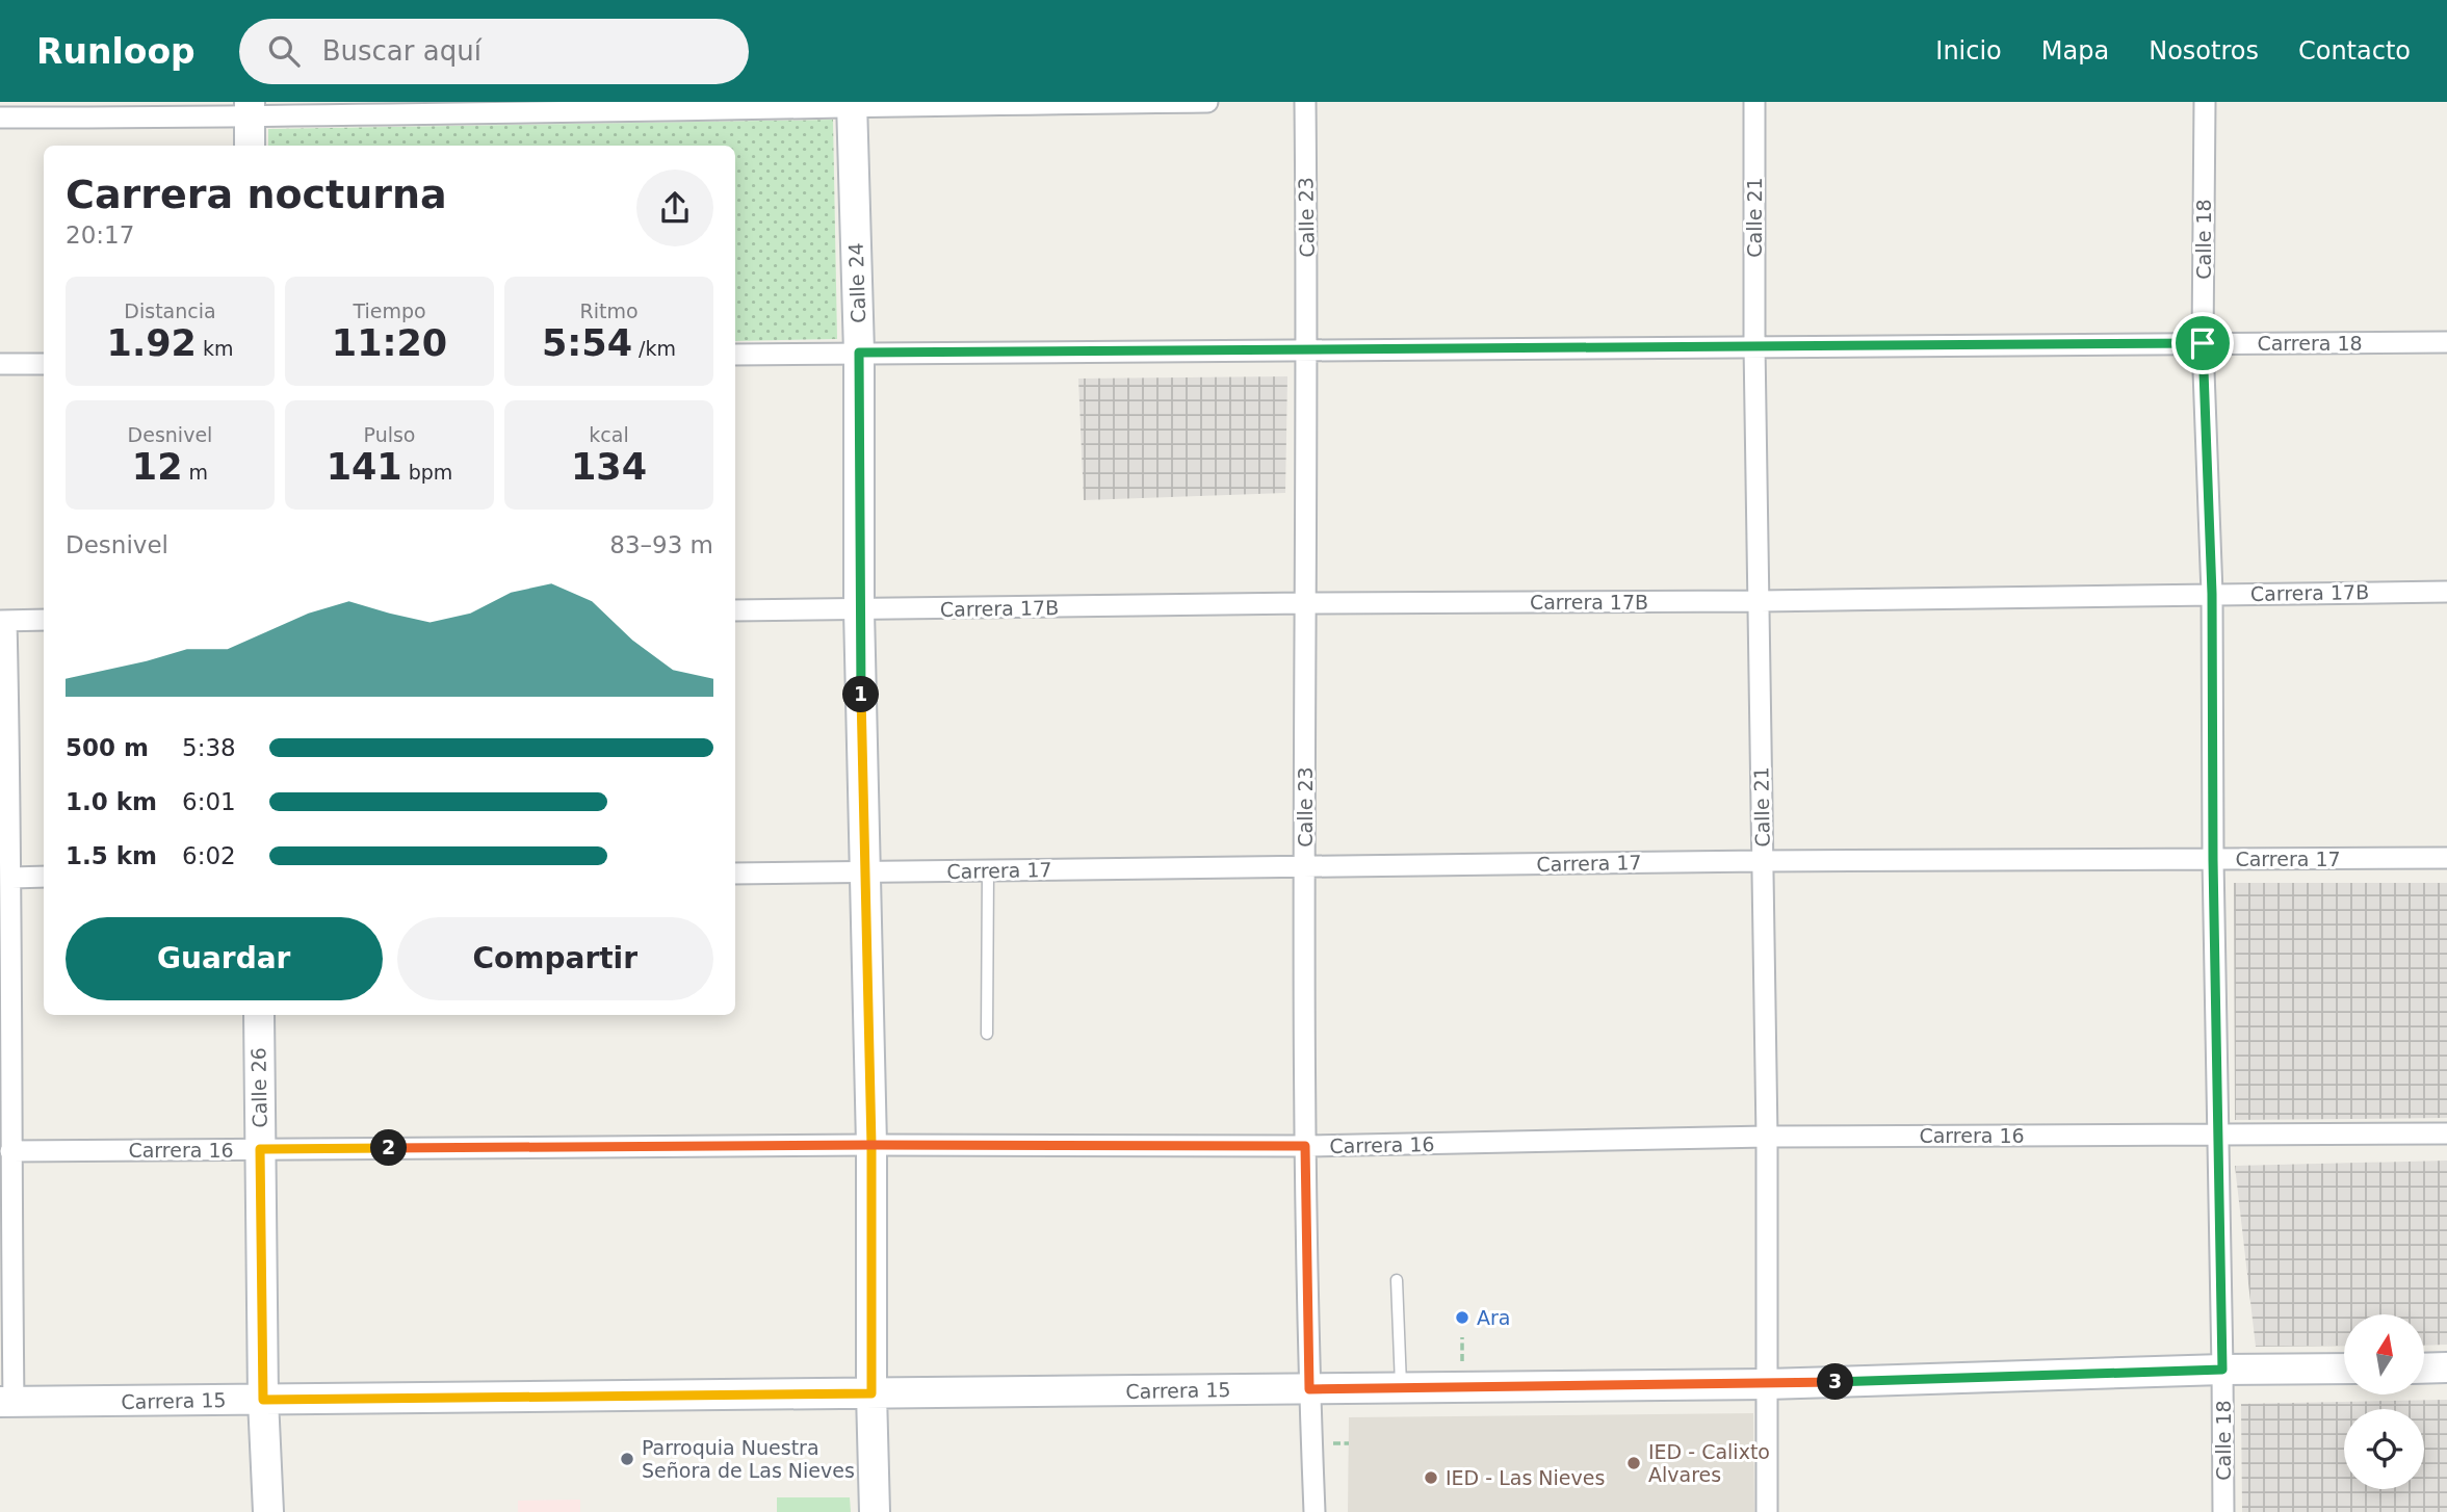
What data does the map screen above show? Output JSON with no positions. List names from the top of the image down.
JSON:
{
  "streets": {
    "street": [
      "Calle 23",
      "Calle 21",
      "Calle 18",
      "Calle 24",
      "Carrera 18",
      "Carrera 17B",
      "Carrera 17",
      "Calle 26",
      "Carrera 16",
      "Carrera 15"
    ]
  },
  "crossings": [
    ["Calle 23", "Carrera 18"],
    ["Calle 23", "Carrera 17B"],
    ["Calle 23", "Carrera 17"],
    ["Calle 23", "Carrera 16"],
    ["Calle 23", "Carrera 15"],
    ["Calle 21", "Carrera 18"],
    ["Calle 21", "Carrera 17B"],
    ["Calle 21", "Carrera 17"],
    ["Calle 21", "Carrera 16"],
    ["Calle 21", "Carrera 15"],
    ["Calle 18", "Carrera 18"],
    ["Calle 18", "Carrera 17B"],
    ["Calle 18", "Carrera 17"],
    ["Calle 18", "Carrera 16"],
    ["Calle 18", "Carrera 15"],
    ["Calle 24", "Carrera 18"],
    ["Calle 24", "Carrera 17B"],
    ["Calle 24", "Carrera 17"],
    ["Calle 24", "Carrera 16"],
    ["Calle 24", "Carrera 15"],
    ["Calle 26", "Carrera 16"],
    ["Calle 26", "Carrera 15"]
  ],
  "places": [
    "Ara",
    "Parroquia Nuestra Señora de Las Nieves",
    "IED - Calixto Alvares",
    "IED - Las Nieves"
  ],
  "north": "top",
  "page": {
    "header": "Runloop",
    "search": "Buscar aquí",
    "nav": [
      "Inicio",
      "Mapa",
      "Nosotros",
      "Contacto"
    ],
    "heading": ["Carrera nocturna", "20:17"],
    "stats": [
      ["Distancia", "1.92 km"],
      ["Tiempo", "11:20"],
      ["Ritmo", "5:54 /km"],
      ["Desnivel", "12 m"],
      ["Pulso", "141 bpm"],
      ["kcal", "134"]
    ],
    "chart": ["Desnivel", "83–93 m"],
    "pins": ["1", "2", "3"],
    "list": [
      {
        "name": "500 m",
        "note": "5:38"
      },
      {
        "name": "1.0 km",
        "note": "6:01"
      },
      {
        "name": "1.5 km",
        "note": "6:02"
      }
    ],
    "buttons": ["Guardar", "Compartir"]
  }
}
